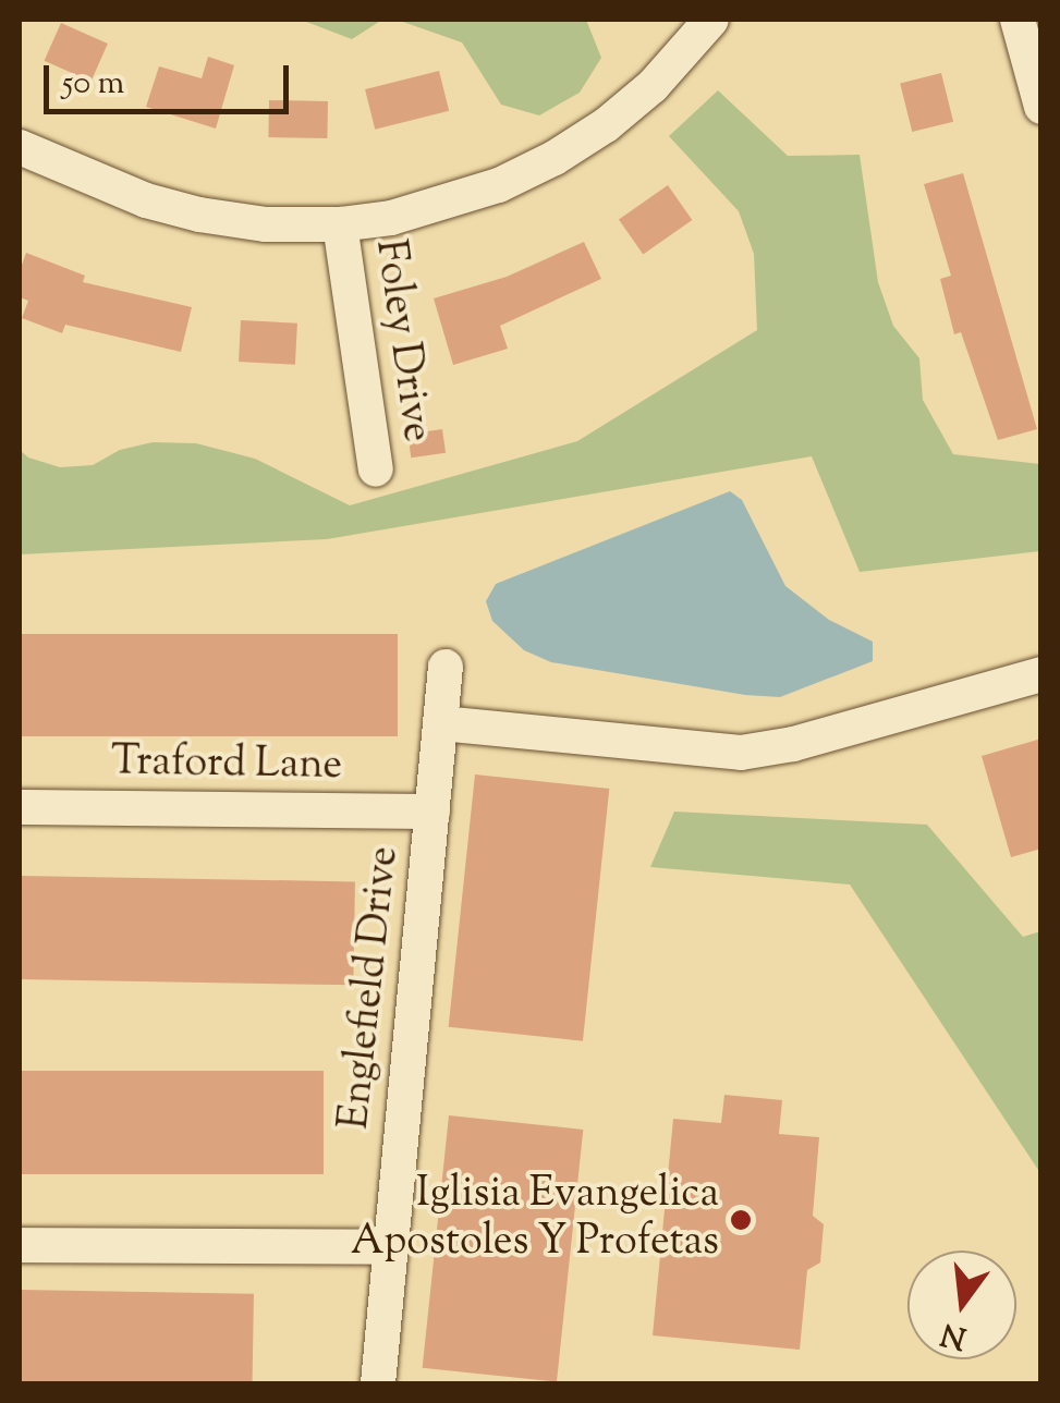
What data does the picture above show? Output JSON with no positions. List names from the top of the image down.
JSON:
{
  "streets": {
    "street": ["Foley Drive", "Traford Lane", "Englefield Drive"]
  },
  "crossings": [
    ["Traford Lane", "Englefield Drive"]
  ],
  "places": ["Iglisia Evangelica Apostoles Y Profetas"],
  "scale_bar": "50 m",
  "north": "bottom"
}
